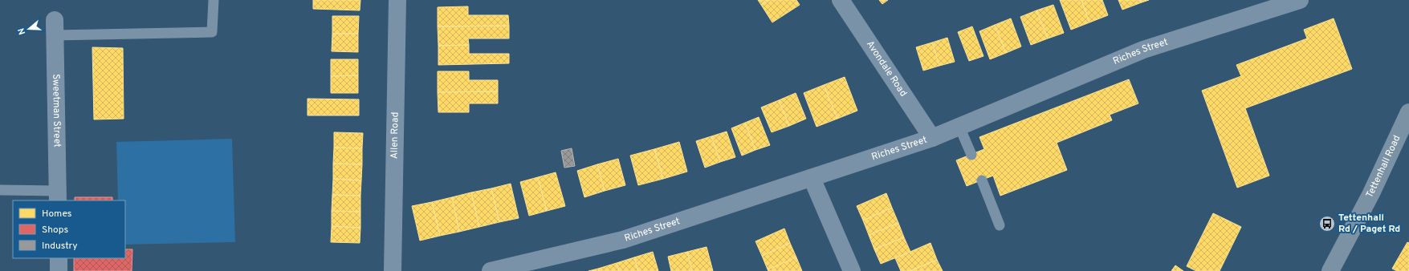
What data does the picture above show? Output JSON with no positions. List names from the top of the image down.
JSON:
{
  "streets": {
    "highway": ["Tettenhall Road"],
    "street": [
      "Riches Street",
      "Avondale Road",
      "Sweetman Street",
      "Allen Road"
    ]
  },
  "crossings": [
    ["Riches Street", "Avondale Road"]
  ],
  "places": {
    "bus stop": ["Tettenhall Rd / Paget Rd"]
  },
  "legend": ["Homes", "Shops", "Industry"],
  "north": "left"
}
